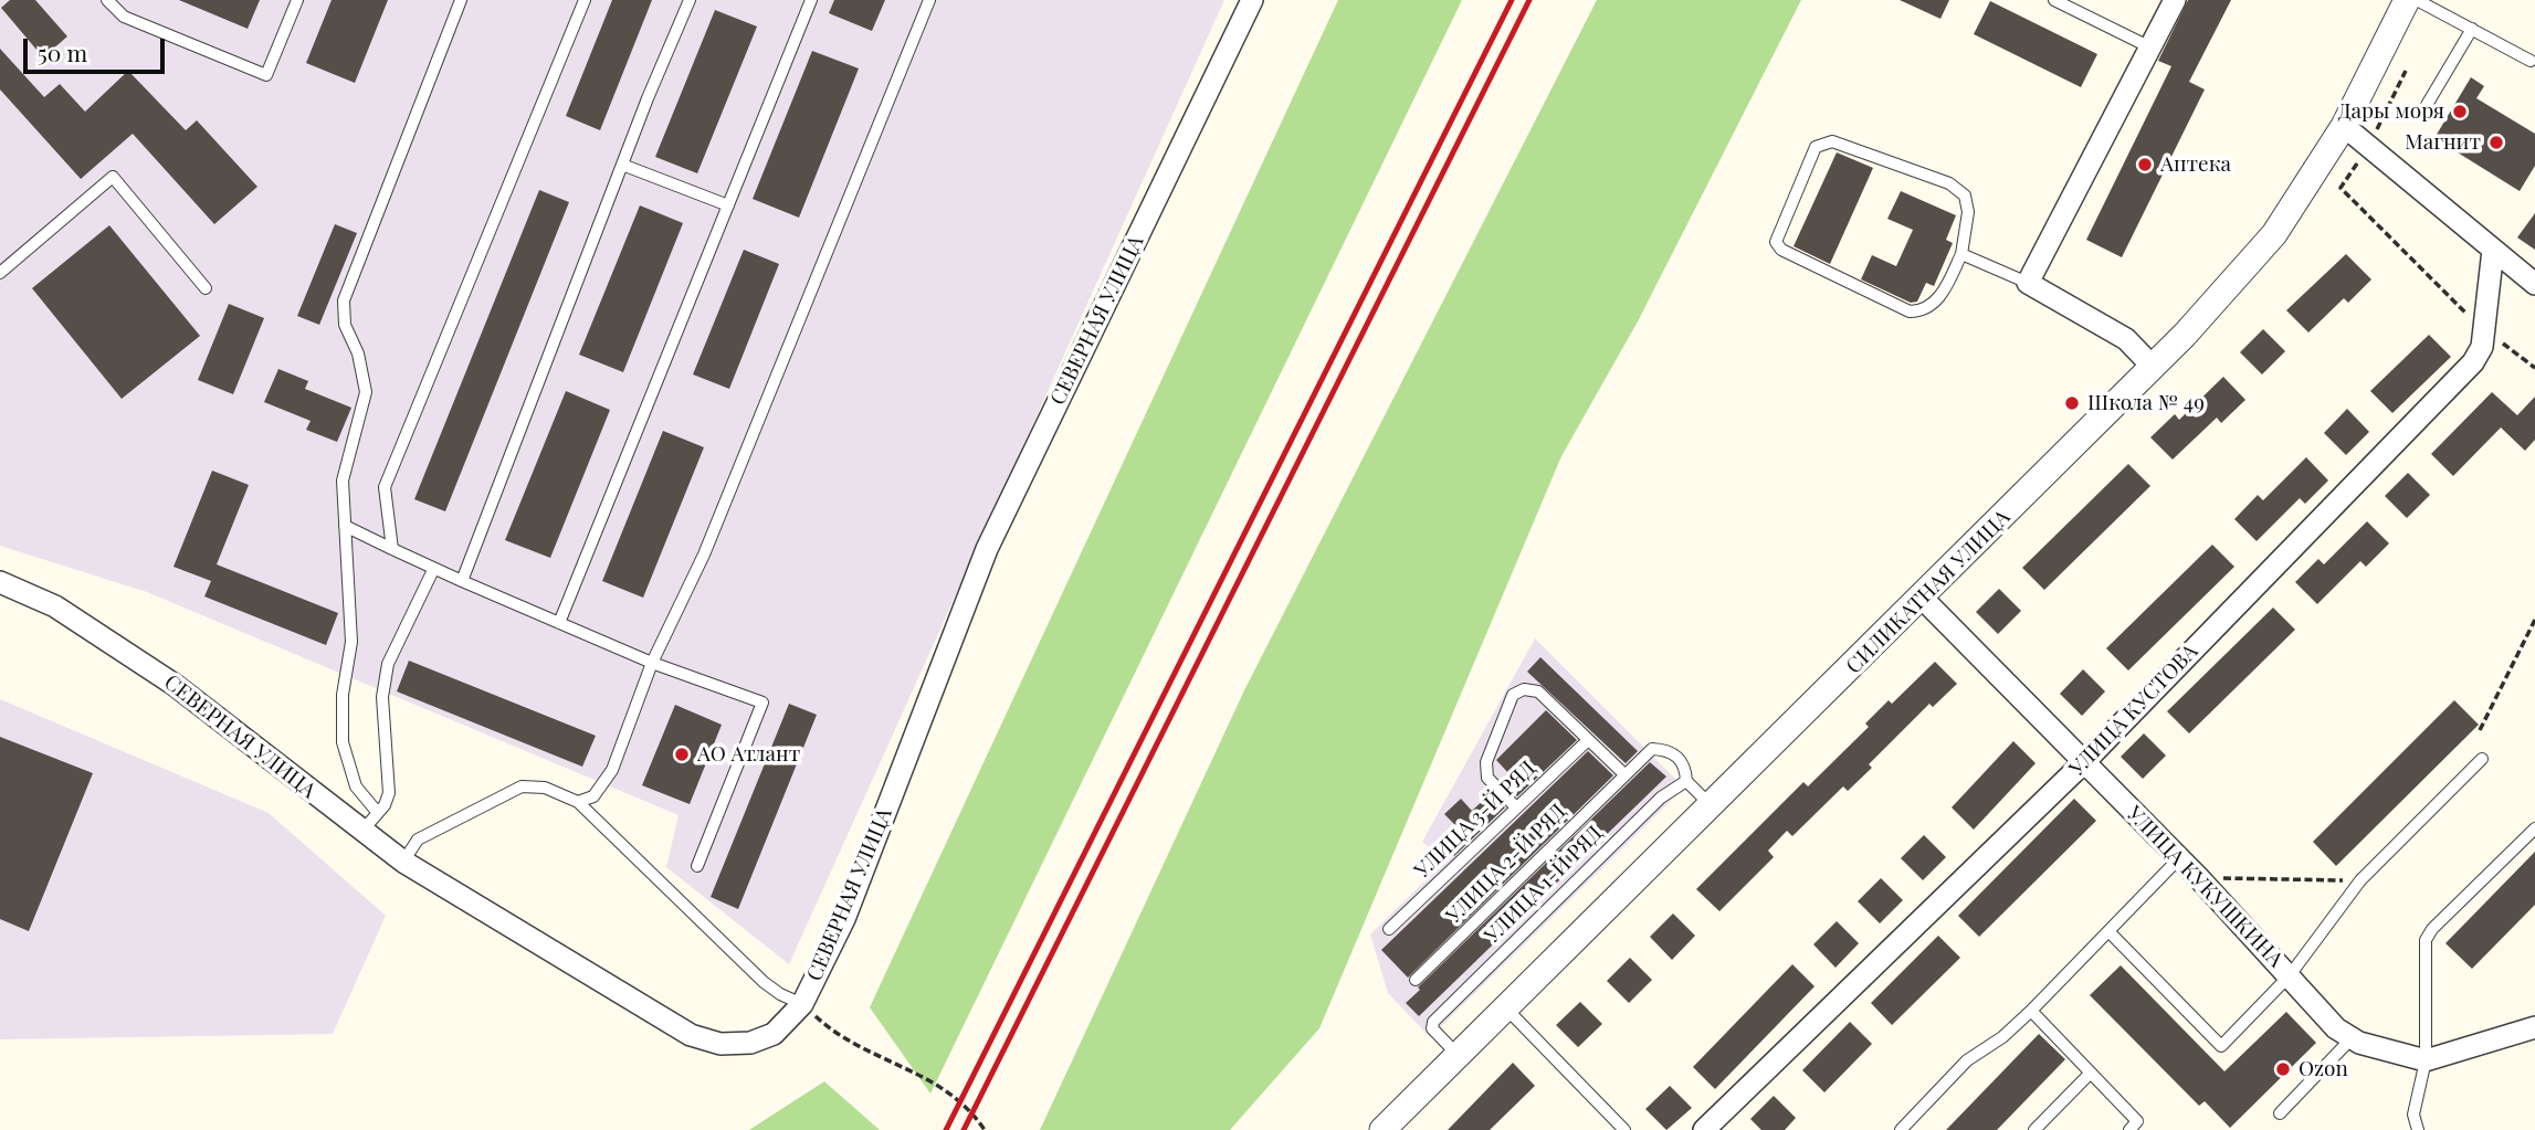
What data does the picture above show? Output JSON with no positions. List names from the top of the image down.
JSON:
{
  "streets": {
    "street": [
      "СЕВЕРНАЯ УЛИЦА",
      "СИЛИКАТНАЯ УЛИЦА",
      "УЛИЦА КУСТОВА",
      "УЛИЦА КУКУШКИНА"
    ],
    "lane": ["УЛИЦА 3-Й РЯД", "УЛИЦА 2-Й РЯД", "УЛИЦА 1-Й РЯД"]
  },
  "crossings": [
    ["СИЛИКАТНАЯ УЛИЦА", "УЛИЦА 2-Й РЯД"],
    ["СИЛИКАТНАЯ УЛИЦА", "УЛИЦА 1-Й РЯД"],
    ["СИЛИКАТНАЯ УЛИЦА", "УЛИЦА КУКУШКИНА"],
    ["УЛИЦА КУСТОВА", "УЛИЦА КУКУШКИНА"],
    ["УЛИЦА 2-Й РЯД", "УЛИЦА 1-Й РЯД"]
  ],
  "places": [
    "Дары моря",
    "Магнит",
    "Аптека",
    "Школа № 49",
    "АО Атлант",
    "Ozon"
  ],
  "scale_bar": "50 m"
}
